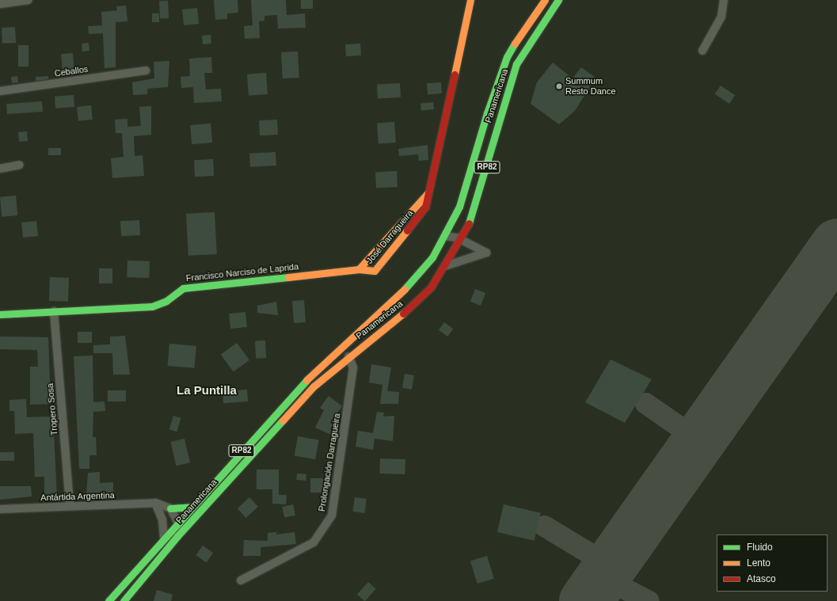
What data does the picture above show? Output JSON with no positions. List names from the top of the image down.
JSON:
{
  "streets": {
    "main road": [
      "Panamericana",
      "RP82",
      "José Darragueira",
      "Francisco Narciso de Laprida"
    ],
    "street": [
      "Ceballos",
      "Tropero Sosa",
      "Prolongación Darragueira",
      "Antártida Argentina"
    ]
  },
  "crossings": [
    ["Panamericana", "Prolongación Darragueira"],
    ["José Darragueira", "Francisco Narciso de Laprida"],
    ["Francisco Narciso de Laprida", "Tropero Sosa"],
    ["Tropero Sosa", "Antártida Argentina"]
  ],
  "districts": ["La Puntilla"],
  "places": ["Summum Resto Dance"],
  "legend": ["Fluido", "Lento", "Atasco"]
}
